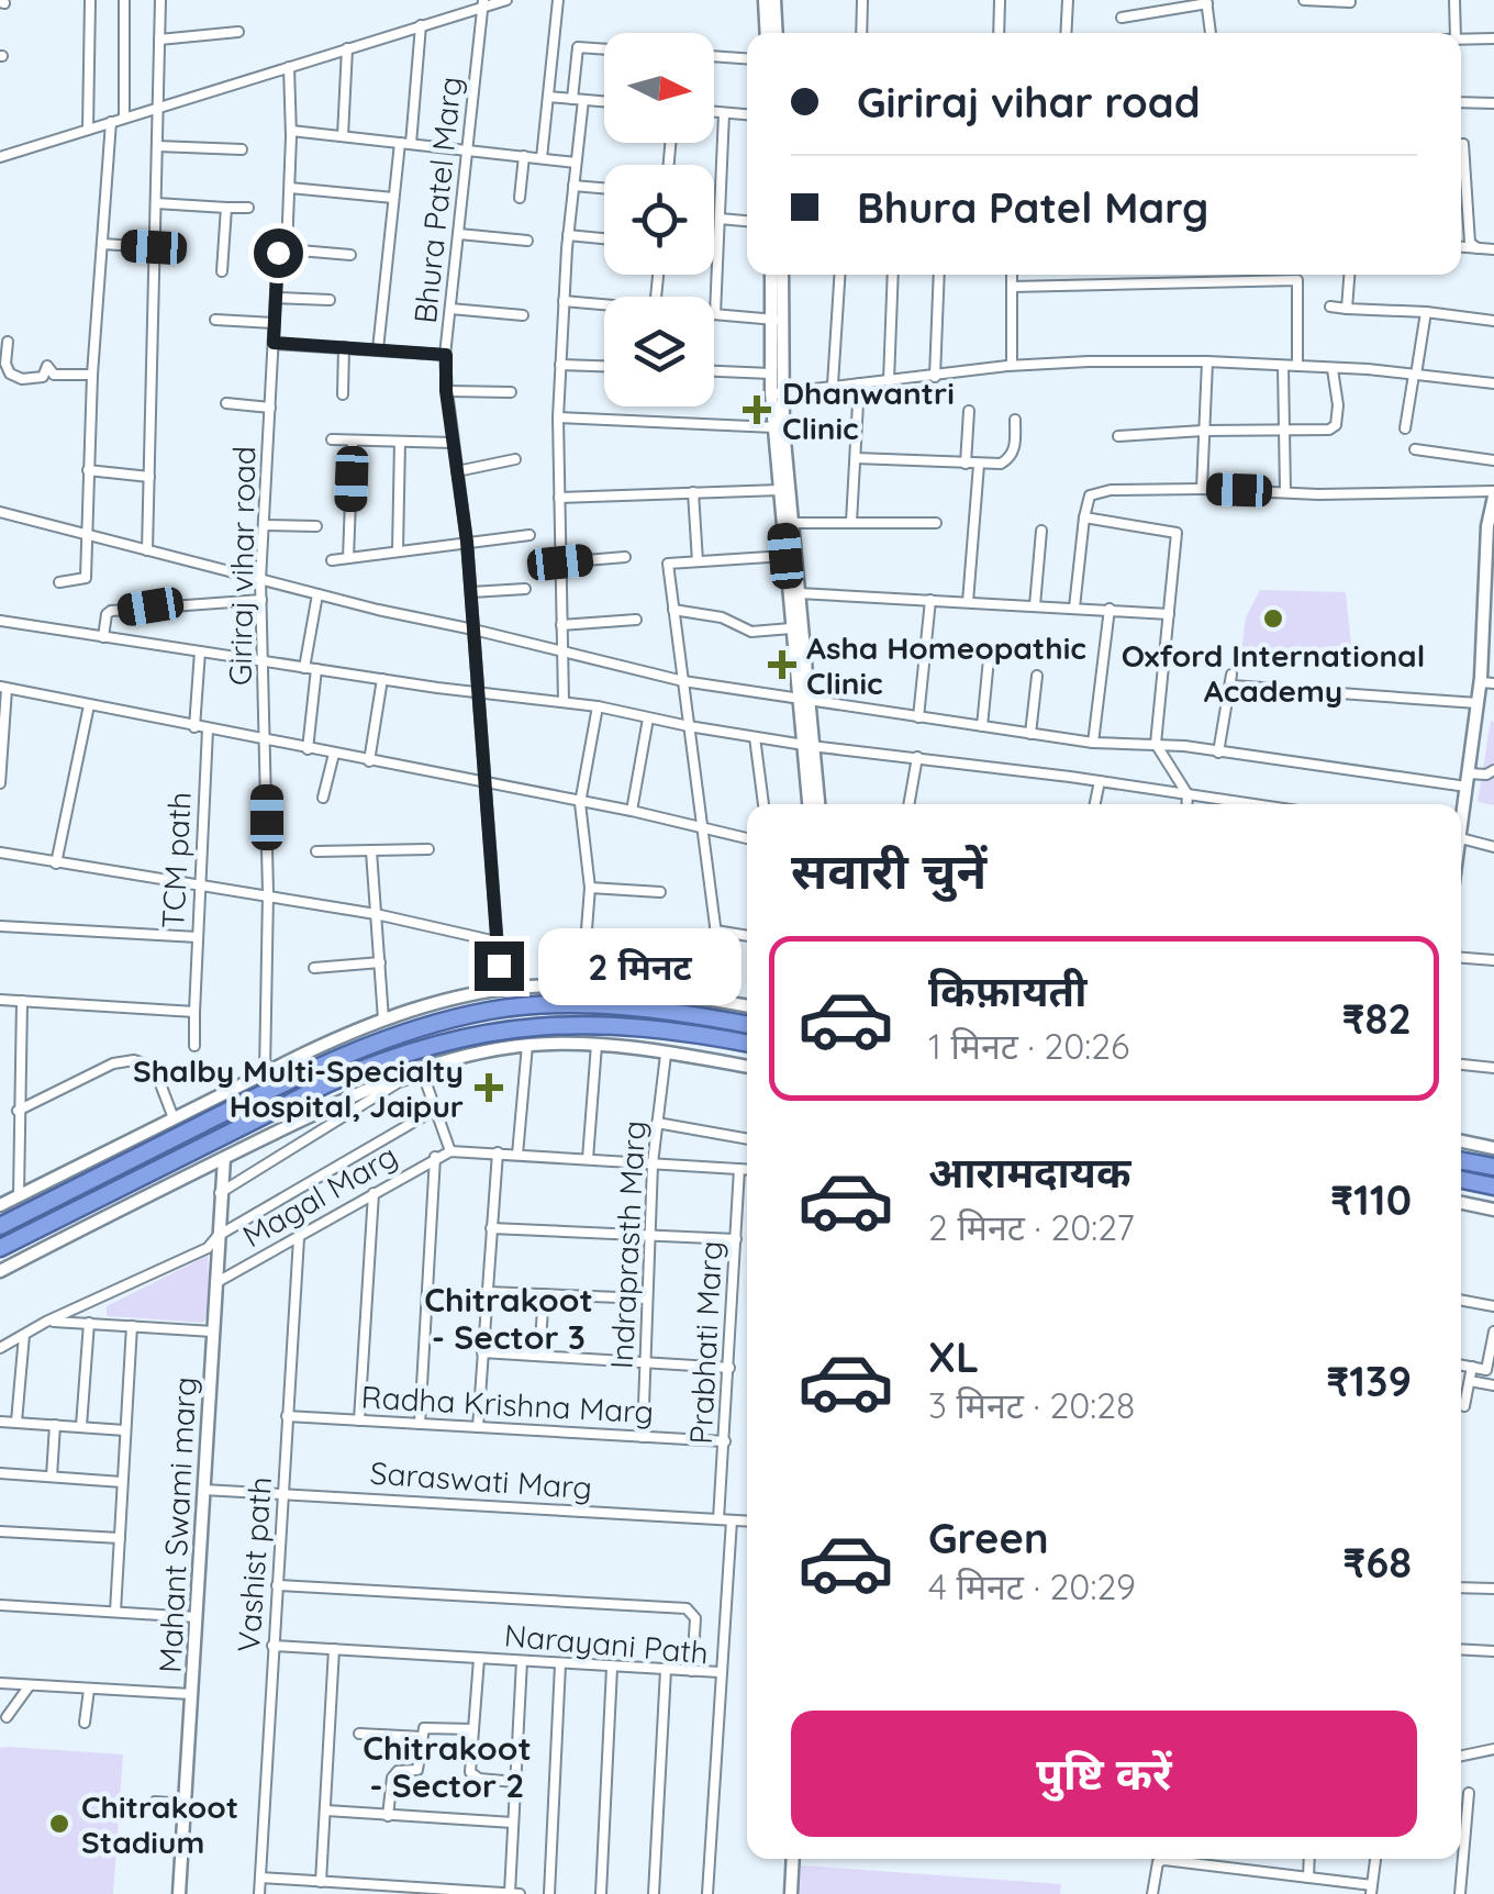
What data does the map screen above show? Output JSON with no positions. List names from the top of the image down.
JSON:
{
  "streets": {
    "street": [
      "Bhura Patel Marg",
      "Giriraj vihar road",
      "TCM path",
      "Magal Marg",
      "Indraprasth Marg",
      "Prabhati Marg",
      "Radha Krishna Marg",
      "Saraswati Marg",
      "Mahant Swami marg",
      "Vashist path",
      "Narayani Path"
    ]
  },
  "crossings": [
    ["Magal Marg", "Mahant Swami marg"],
    ["Magal Marg", "Vashist path"],
    ["Indraprasth Marg", "Radha Krishna Marg"],
    ["Prabhati Marg", "Radha Krishna Marg"],
    ["Prabhati Marg", "Saraswati Marg"],
    ["Radha Krishna Marg", "Vashist path"],
    ["Saraswati Marg", "Mahant Swami marg"],
    ["Saraswati Marg", "Vashist path"],
    ["Vashist path", "Narayani Path"]
  ],
  "districts": ["Chitrakoot - Sector 3", "Chitrakoot - Sector 2"],
  "places": {
    "health": ["Dhanwantri Clinic", "Asha Homeopathic Clinic", "Shalby Multi-Specialty Hospital, Jaipur"],
    "other": ["Oxford International Academy", "Chitrakoot Stadium"]
  },
  "north": "right",
  "page": {
    "banner": ["Giriraj vihar road", "Bhura Patel Marg"],
    "heading": "सवारी चुनें",
    "bubble": "2 मिनट",
    "list": [
      {
        "name": "किफ़ायती",
        "note": "1 मिनट · 20:26",
        "value": "₹82"
      },
      {
        "name": "आरामदायक",
        "note": "2 मिनट · 20:27",
        "value": "₹110"
      },
      {
        "name": "XL",
        "note": "3 मिनट · 20:28",
        "value": "₹139"
      },
      {
        "name": "Green",
        "note": "4 मिनट · 20:29",
        "value": "₹68"
      }
    ],
    "buttons": "पुष्टि करें"
  }
}
